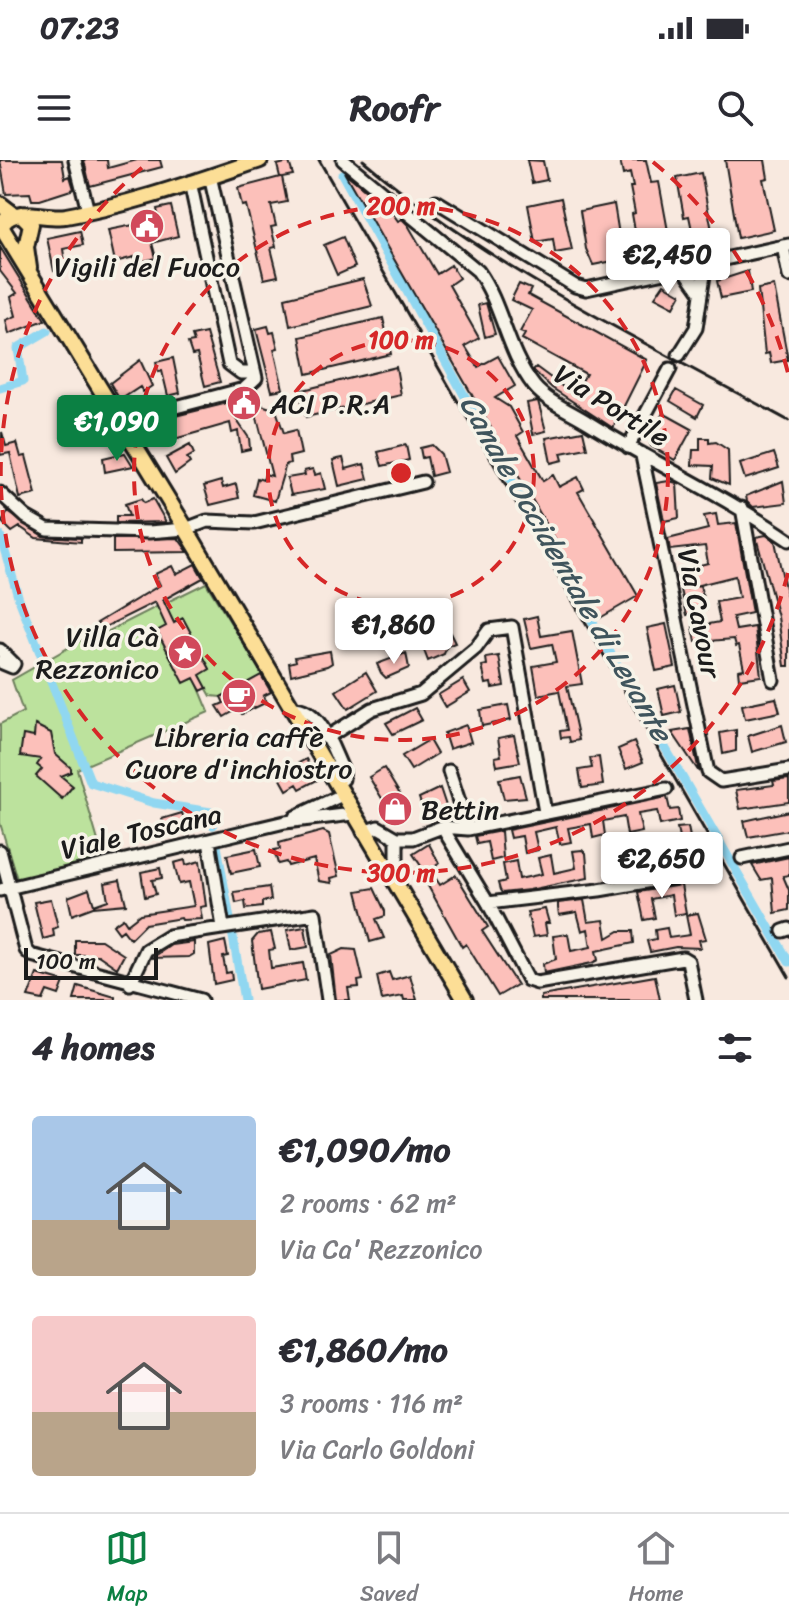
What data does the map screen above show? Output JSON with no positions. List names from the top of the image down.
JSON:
{
  "streets": {
    "street": ["Via Portile", "Via Cavour", "Viale Toscana"]
  },
  "crossings": [
    ["Via Portile", "Via Cavour"]
  ],
  "water": ["Canale Occidentale di Levante"],
  "places": {
    "public building": ["Vigili del Fuoco", "ACI P.R.A"],
    "place": ["Villa Cà Rezzonico"],
    "cafe": ["Libreria caffè Cuore d'inchiostro"],
    "shop": ["Bettin"]
  },
  "scale_bar": "100 m",
  "page": {
    "status": "07:23",
    "header": "Roofr",
    "price": [
      "€2,450",
      "€1,090",
      "€1,860",
      "€2,650"
    ],
    "scale": "100 m",
    "heading": "4 homes",
    "list": [
      {
        "name": "€1,090/mo",
        "note": "2 rooms · 62 m² · Via Ca' Rezzonico"
      },
      {
        "name": "€1,860/mo",
        "note": "3 rooms · 116 m² · Via Carlo Goldoni"
      }
    ],
    "tabs": ["Map", "Saved", "Home"]
  },
  "rings": ["200 m", "100 m", "300 m"]
}
